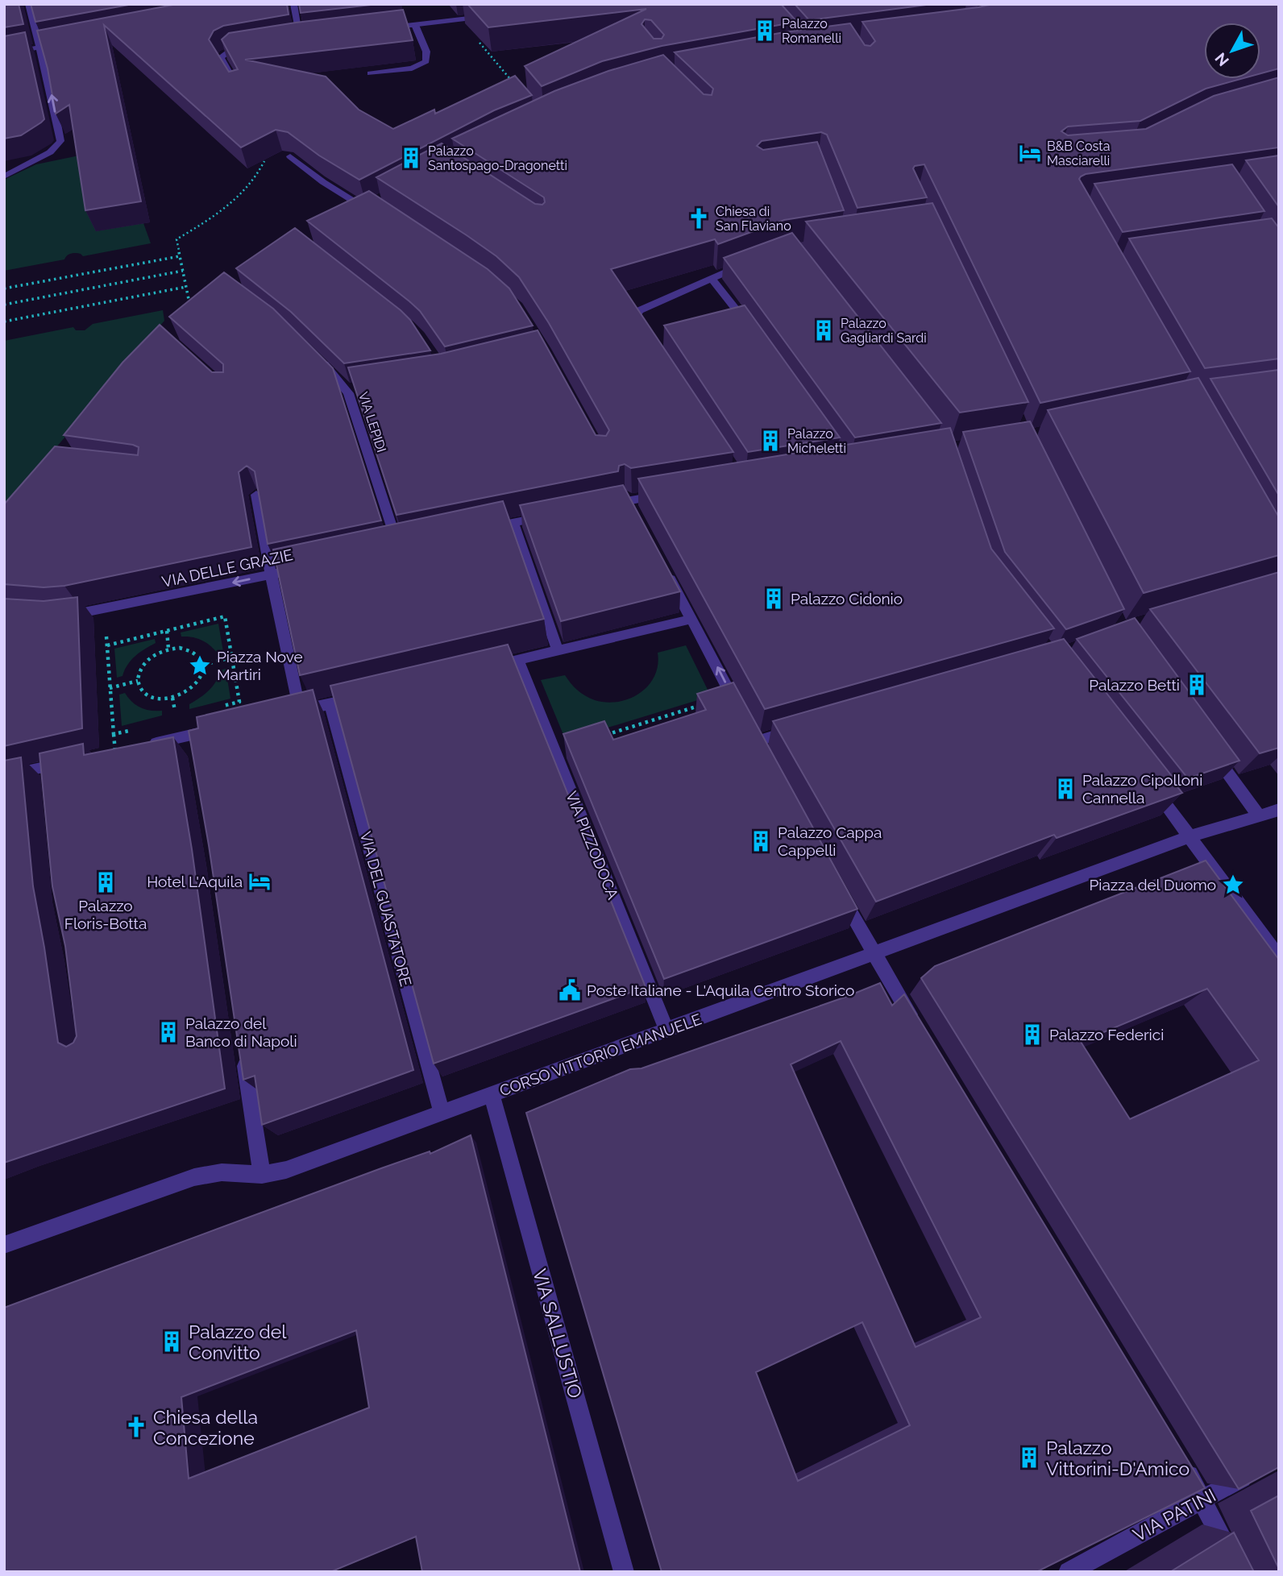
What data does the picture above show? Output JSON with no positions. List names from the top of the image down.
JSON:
{
  "streets": {
    "street": [
      "VIA LEPIDI",
      "VIA DELLE GRAZIE",
      "VIA PIZZODOCA",
      "VIA DEL GUASTATORE",
      "CORSO VITTORIO EMANUELE",
      "VIA SALLUSTIO",
      "VIA PATINI"
    ]
  },
  "crossings": [
    ["VIA PIZZODOCA", "CORSO VITTORIO EMANUELE"],
    ["VIA DEL GUASTATORE", "CORSO VITTORIO EMANUELE"],
    ["CORSO VITTORIO EMANUELE", "VIA SALLUSTIO"]
  ],
  "one_way": ["VIA DELLE GRAZIE"],
  "places": {
    "building": [
      "Palazzo Romanelli",
      "Palazzo Santospago-Dragonetti",
      "Palazzo Gagliardi Sardi",
      "Palazzo Micheletti",
      "Palazzo Cidonio",
      "Palazzo Betti",
      "Palazzo Cipolloni Cannella",
      "Palazzo Cappa Cappelli",
      "Palazzo Floris-Botta",
      "Palazzo del Banco di Napoli",
      "Palazzo Federici",
      "Palazzo del Convitto",
      "Palazzo Vittorini-D'Amico"
    ],
    "hotel": ["B&B Costa Masciarelli", "Hotel L'Aquila"],
    "church": ["Chiesa di San Flaviano", "Chiesa della Concezione"],
    "place": ["Piazza Nove Martiri", "Piazza del Duomo"],
    "public building": ["Poste Italiane - L'Aquila Centro Storico"]
  },
  "north": "bottom left"
}
